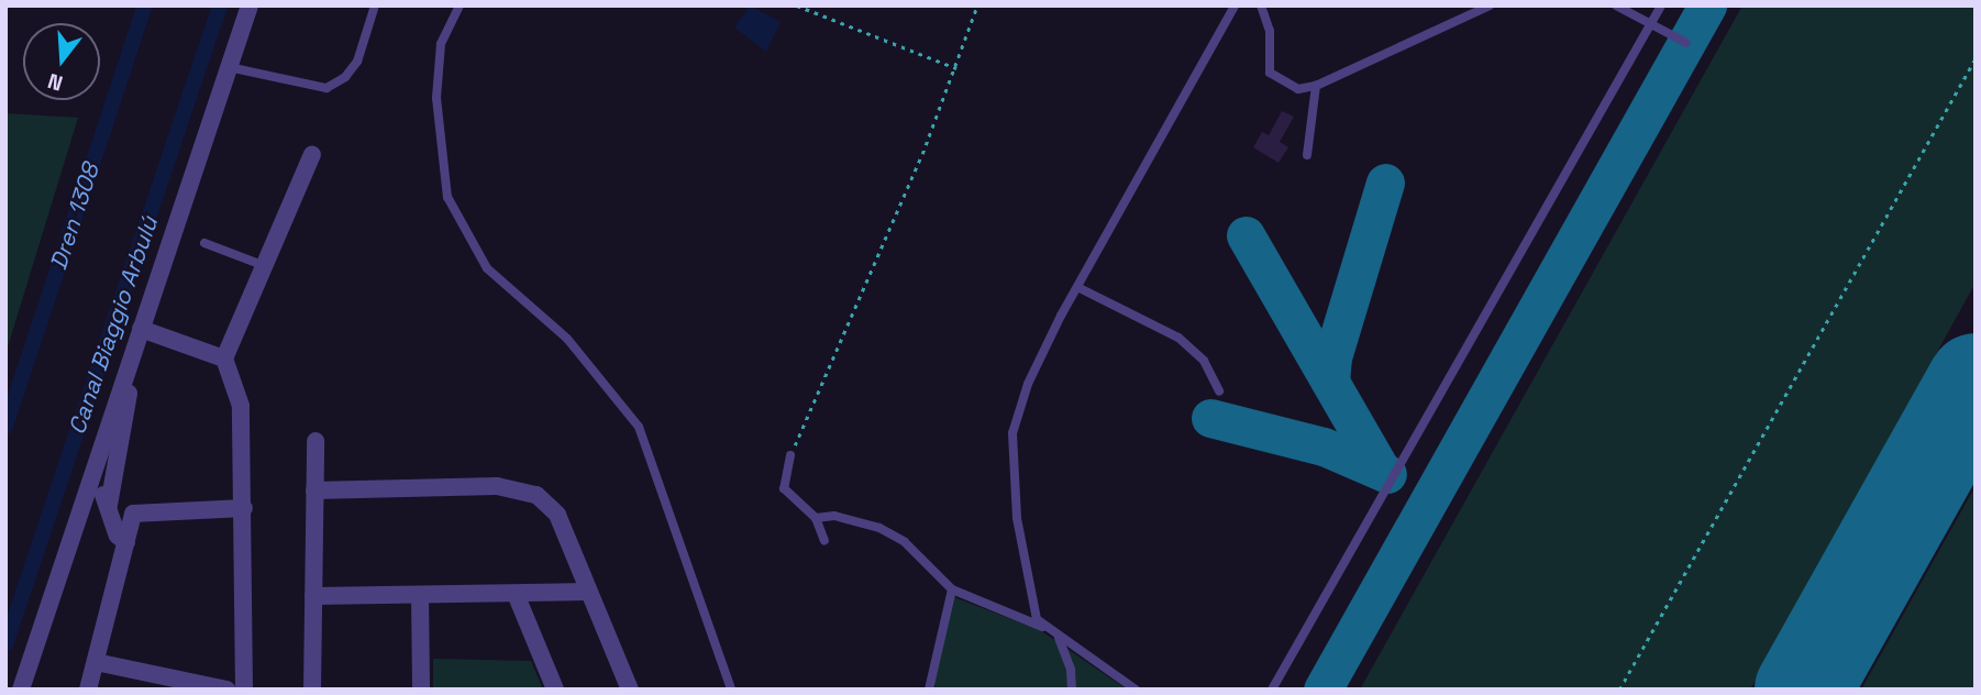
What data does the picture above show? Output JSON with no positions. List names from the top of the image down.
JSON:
{
  "water": ["Dren 1308", "Canal Biaggio Arbulú"],
  "north": "bottom"
}
